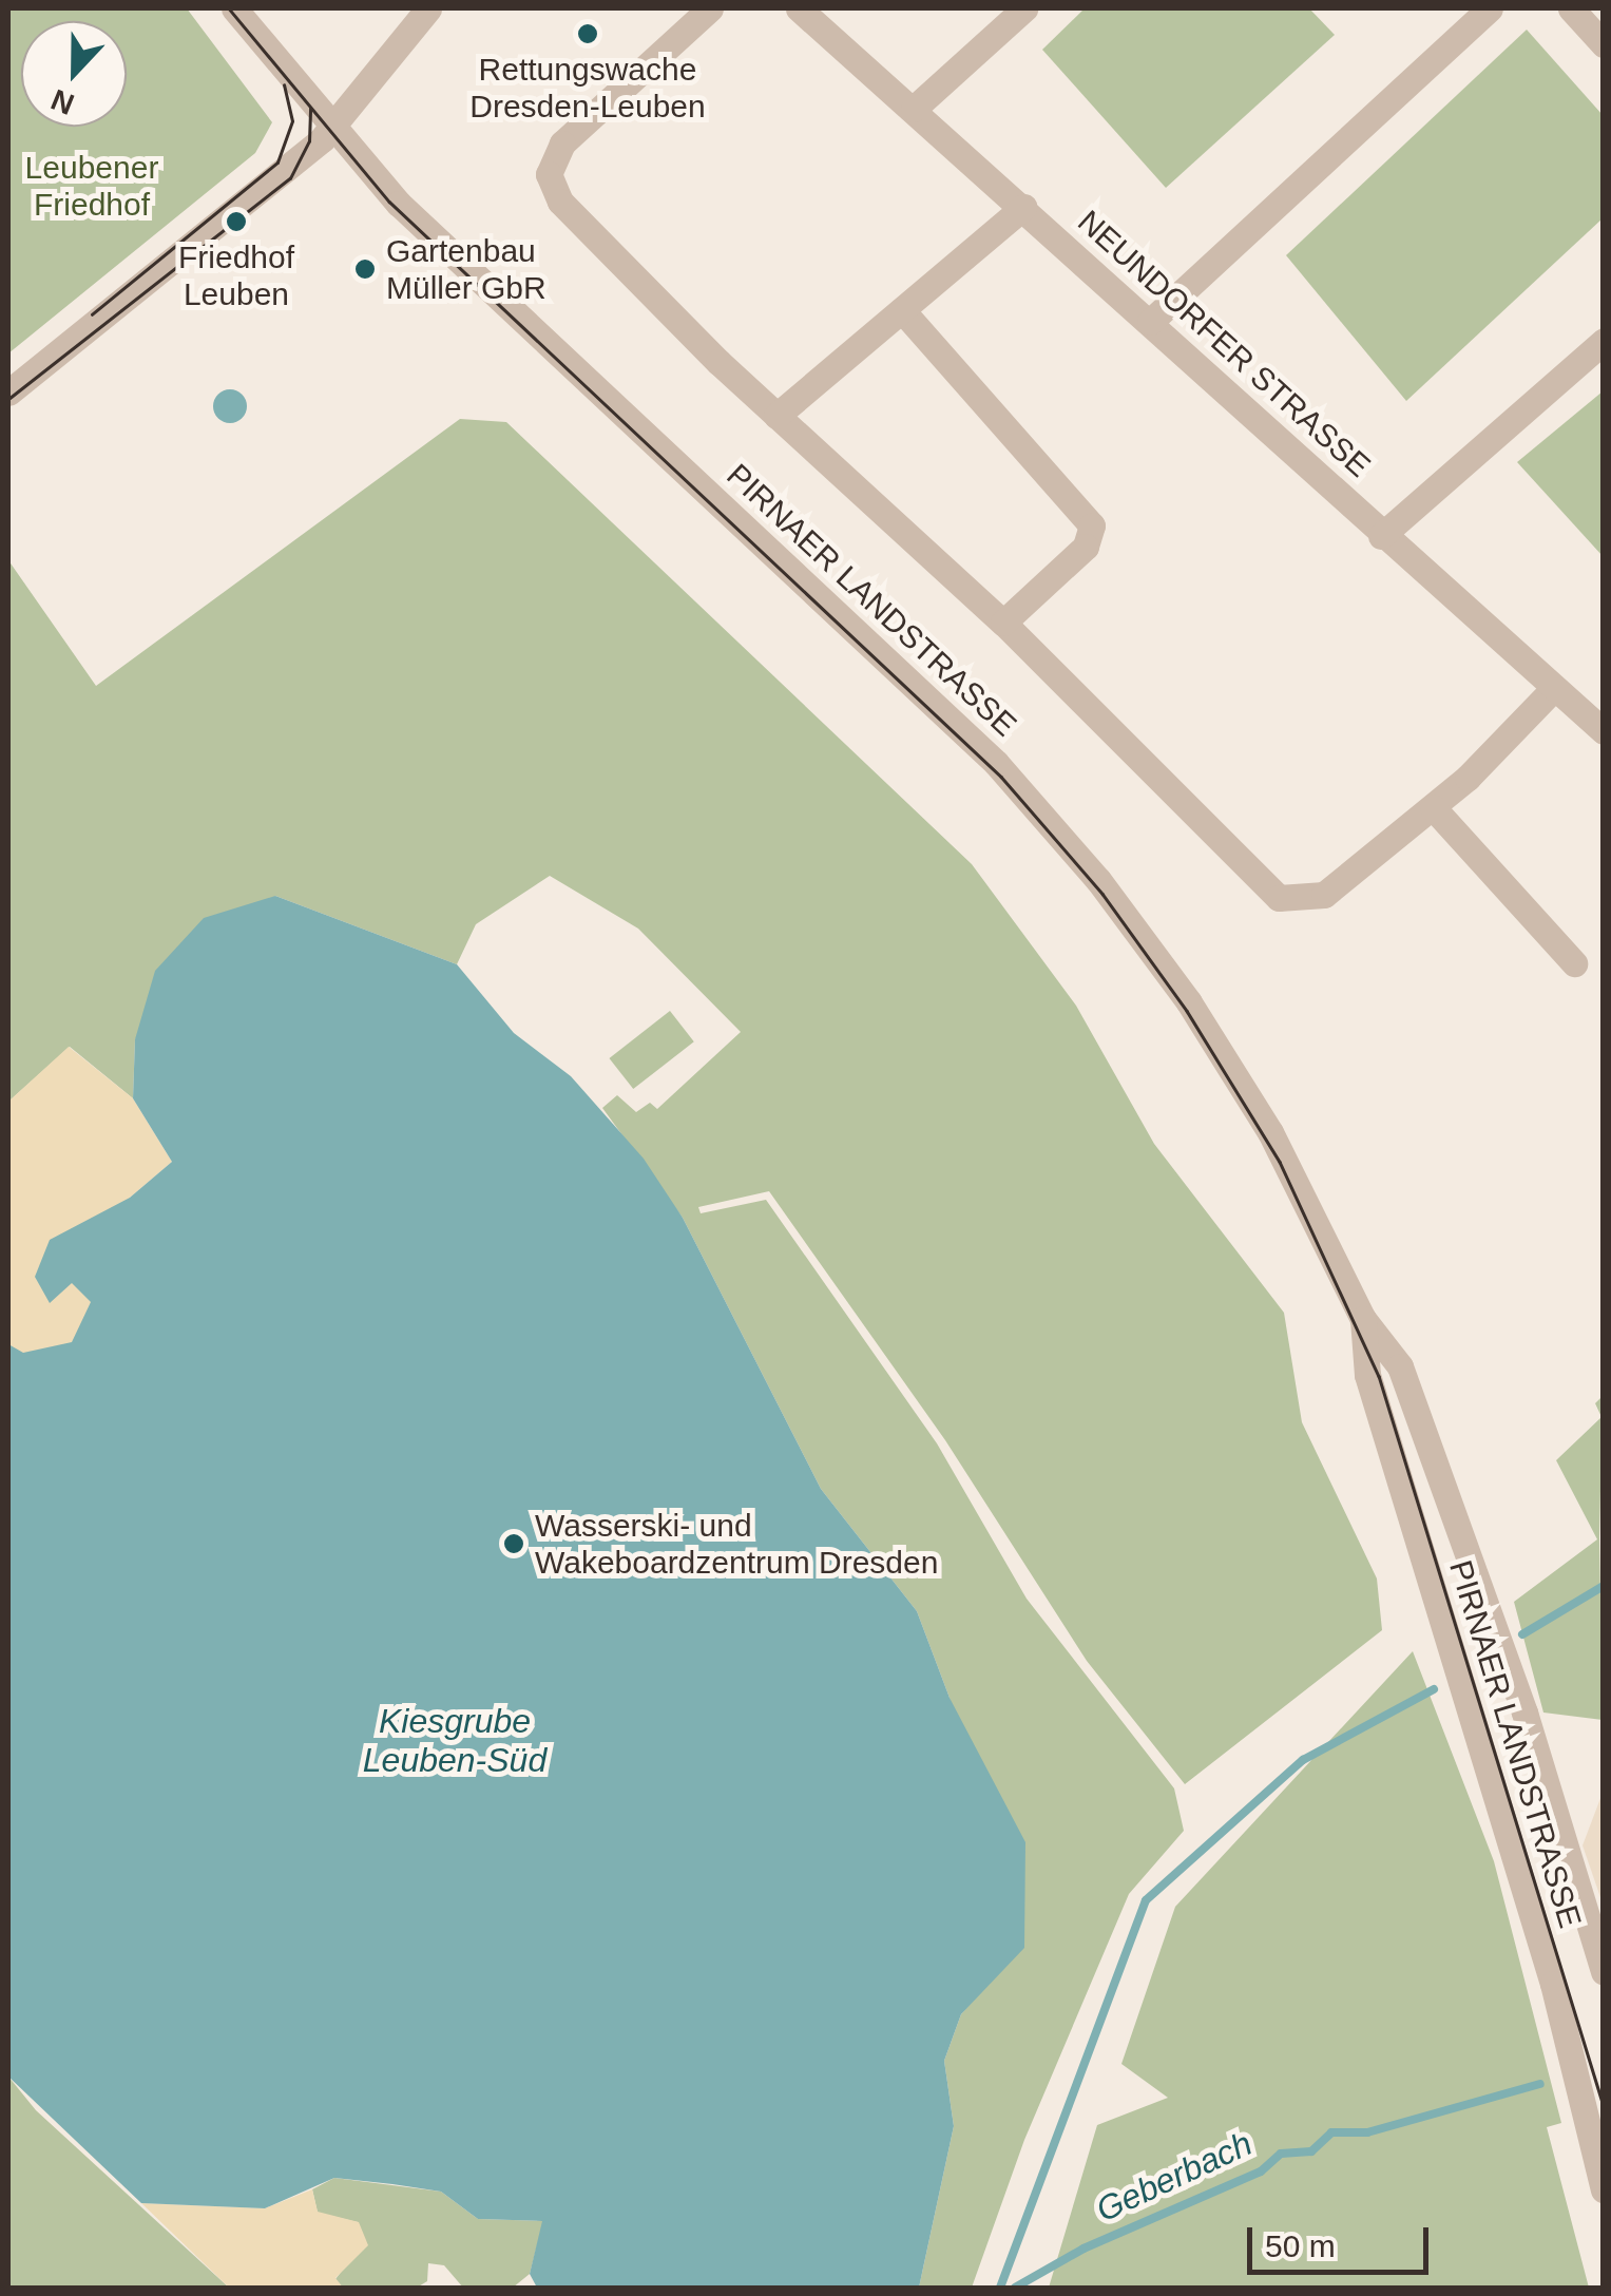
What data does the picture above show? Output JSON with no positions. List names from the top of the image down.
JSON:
{
  "streets": {
    "street": ["NEUNDORFER STRASSE", "PIRNAER LANDSTRASSE"]
  },
  "water": ["Kiesgrube Leuben-Süd", "Geberbach"],
  "parks": ["Leubener Friedhof"],
  "places": [
    "Rettungswache Dresden-Leuben",
    "Friedhof Leuben",
    "Gartenbau Müller GbR",
    "Wasserski- und Wakeboardzentrum Dresden"
  ],
  "scale_bar": "50 m",
  "north": "bottom"
}
